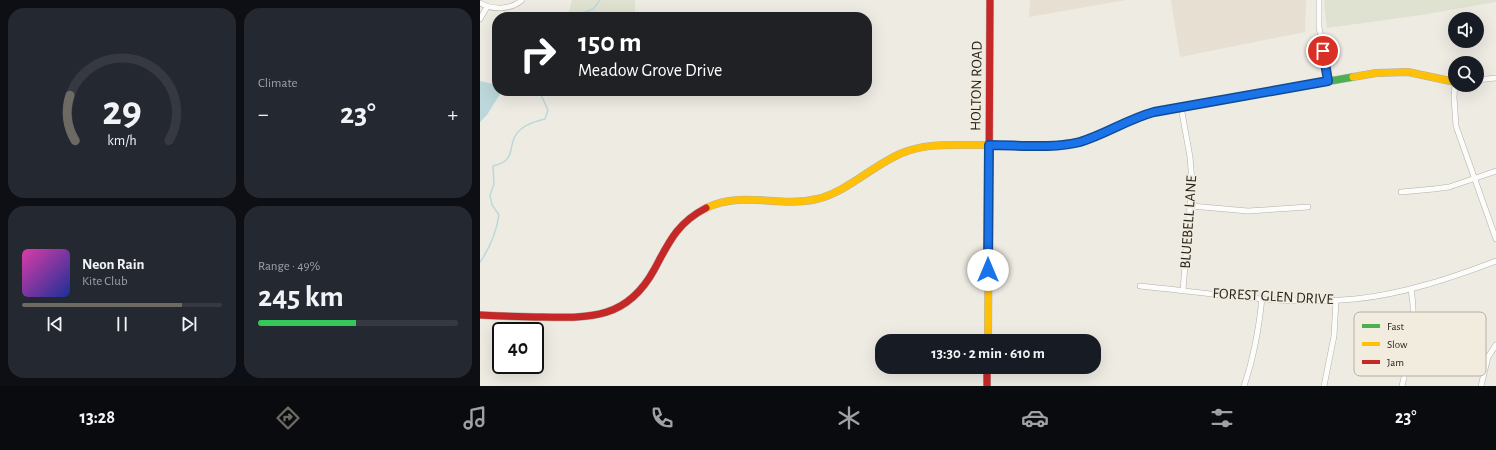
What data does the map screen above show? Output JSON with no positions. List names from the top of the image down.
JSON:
{
  "streets": {
    "street": ["HOLTON ROAD", "BLUEBELL LANE", "FOREST GLEN DRIVE"]
  },
  "crossings": [
    ["BLUEBELL LANE", "FOREST GLEN DRIVE"]
  ],
  "legend": ["Fast", "Slow", "Jam"],
  "page": {
    "tile": [
      "Climate",
      ["Range · 49%", "245 km"]
    ],
    "turn": ["150 m", "Meadow Grove Drive"],
    "heat": ["−", "23°", "+"],
    "song": ["Neon Rain", "Kite Club"],
    "limit": "40",
    "trip": "13:30 · 2 min · 610 m",
    "tabs": ["13:28", "23°"],
    "gauge": ["29", "km/h"]
  }
}
